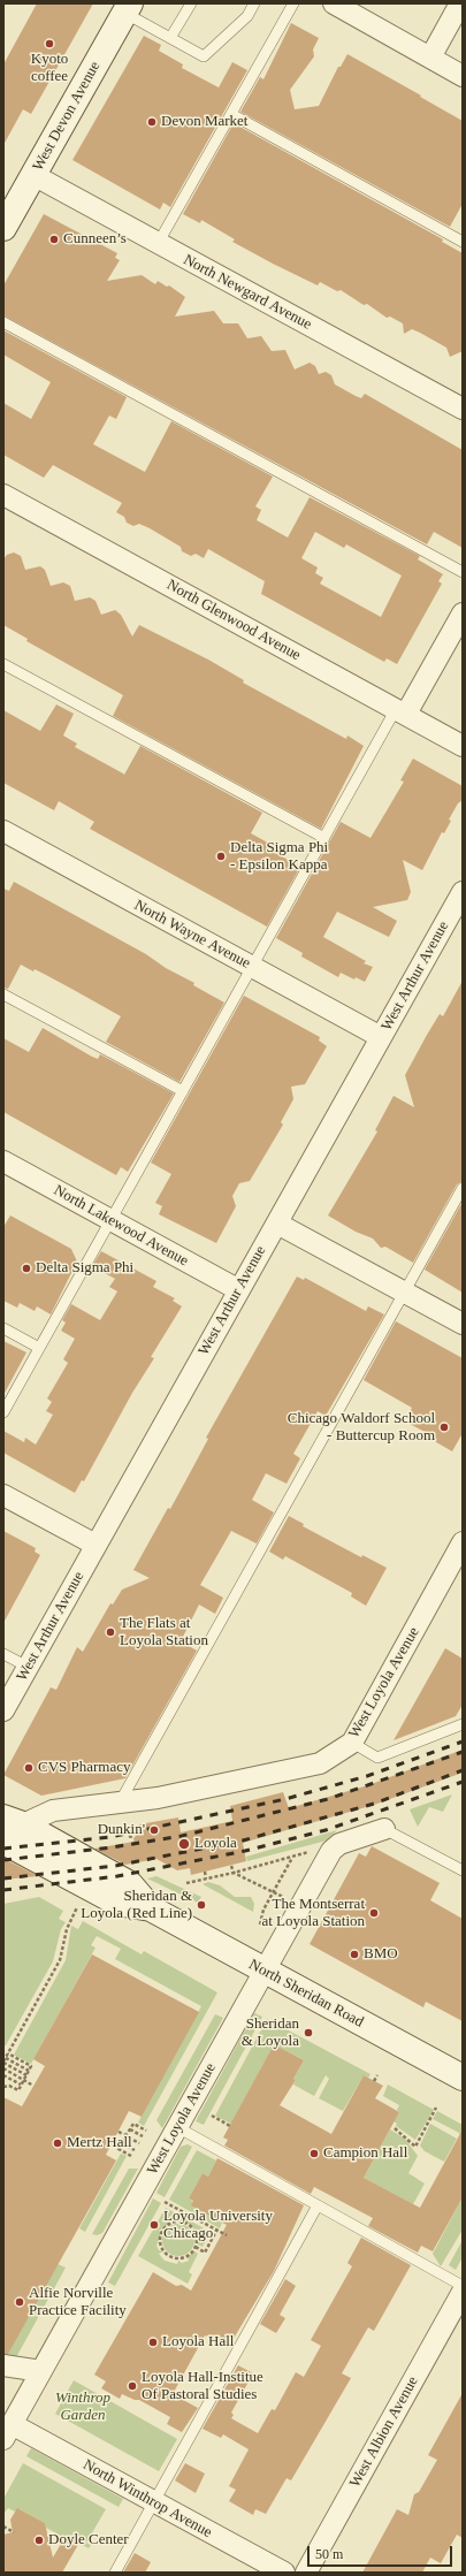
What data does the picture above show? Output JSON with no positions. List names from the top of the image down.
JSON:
{
  "streets": {
    "main road": ["West Devon Avenue", "North Sheridan Road"],
    "street": [
      "North Newgard Avenue",
      "North Glenwood Avenue",
      "North Wayne Avenue",
      "West Arthur Avenue",
      "North Lakewood Avenue",
      "West Loyola Avenue",
      "West Albion Avenue",
      "North Winthrop Avenue"
    ]
  },
  "crossings": [
    ["West Devon Avenue", "North Newgard Avenue"],
    ["North Wayne Avenue", "West Arthur Avenue"],
    ["West Arthur Avenue", "North Lakewood Avenue"],
    ["West Loyola Avenue", "North Sheridan Road"],
    ["West Loyola Avenue", "North Winthrop Avenue"]
  ],
  "parks": ["Winthrop Garden"],
  "places": [
    "Kyoto coffee",
    "Devon Market",
    "Cunneen’s",
    "Delta Sigma Phi - Epsilon Kappa",
    "Delta Sigma Phi",
    "Chicago Waldorf School - Buttercup Room",
    "The Flats at Loyola Station",
    "CVS Pharmacy",
    "Dunkin'",
    "Loyola",
    "Sheridan & Loyola (Red Line)",
    "The Montserrat at Loyola Station",
    "BMO",
    "Sheridan & Loyola",
    "Mertz Hall",
    "Campion Hall",
    "Loyola University Chicago",
    "Alfie Norville Practice Facility",
    "Loyola Hall",
    "Loyola Hall-Institue Of Pastoral Studies",
    "Doyle Center"
  ],
  "scale_bar": "50 m"
}
